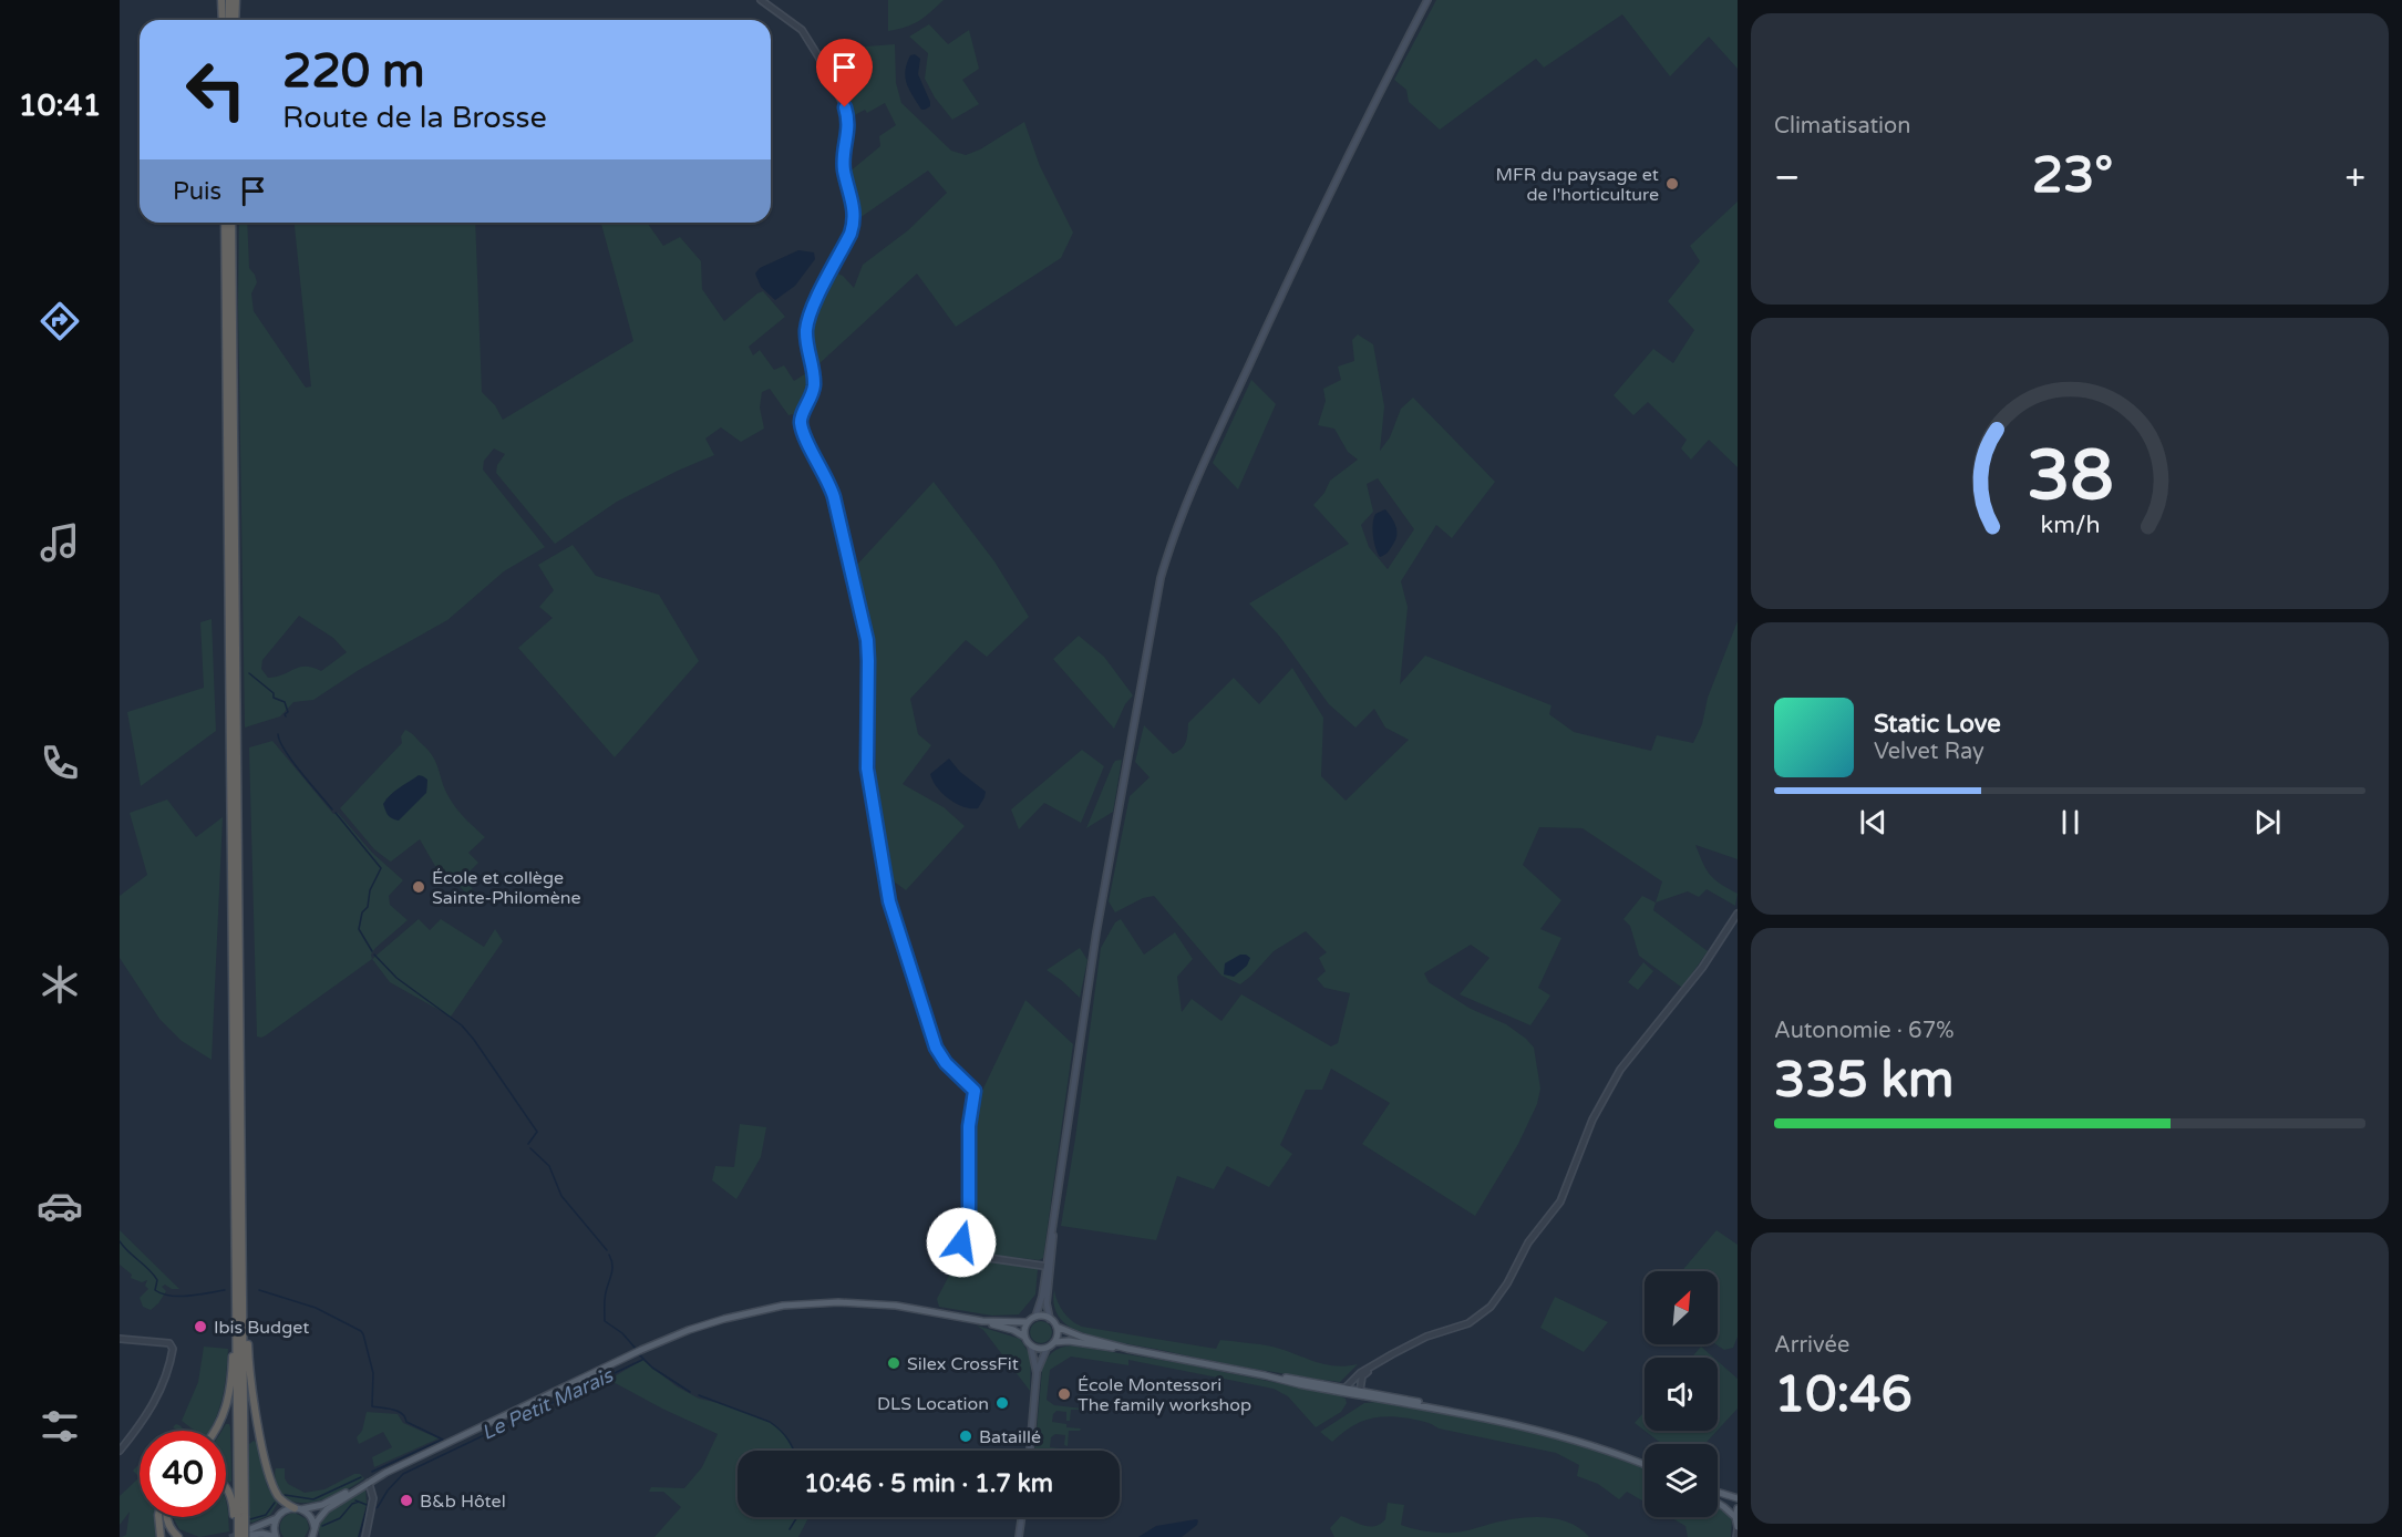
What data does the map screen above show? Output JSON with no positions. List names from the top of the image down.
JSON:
{
  "water": ["Le Petit Marais"],
  "places": [
    "MFR du paysage et de l'horticulture",
    "École et collège Sainte-Philomène",
    "Ibis Budget",
    "Silex CrossFit",
    "École Montessori The family workshop",
    "DLS Location",
    "Bataillé",
    "B&b Hôtel"
  ],
  "north": "top right",
  "page": {
    "tabs": "10:41",
    "tile": [
      "Climatisation",
      ["Autonomie · 67%", "335 km"],
      ["Arrivée", "10:46"]
    ],
    "turn": ["220 m", "Route de la Brosse"],
    "heat": ["−", "23°", "+"],
    "then": "Puis",
    "song": ["Static Love", "Velvet Ray"],
    "limit": "40",
    "trip": "10:46 · 5 min · 1.7 km",
    "gauge": ["38", "km/h"]
  }
}
